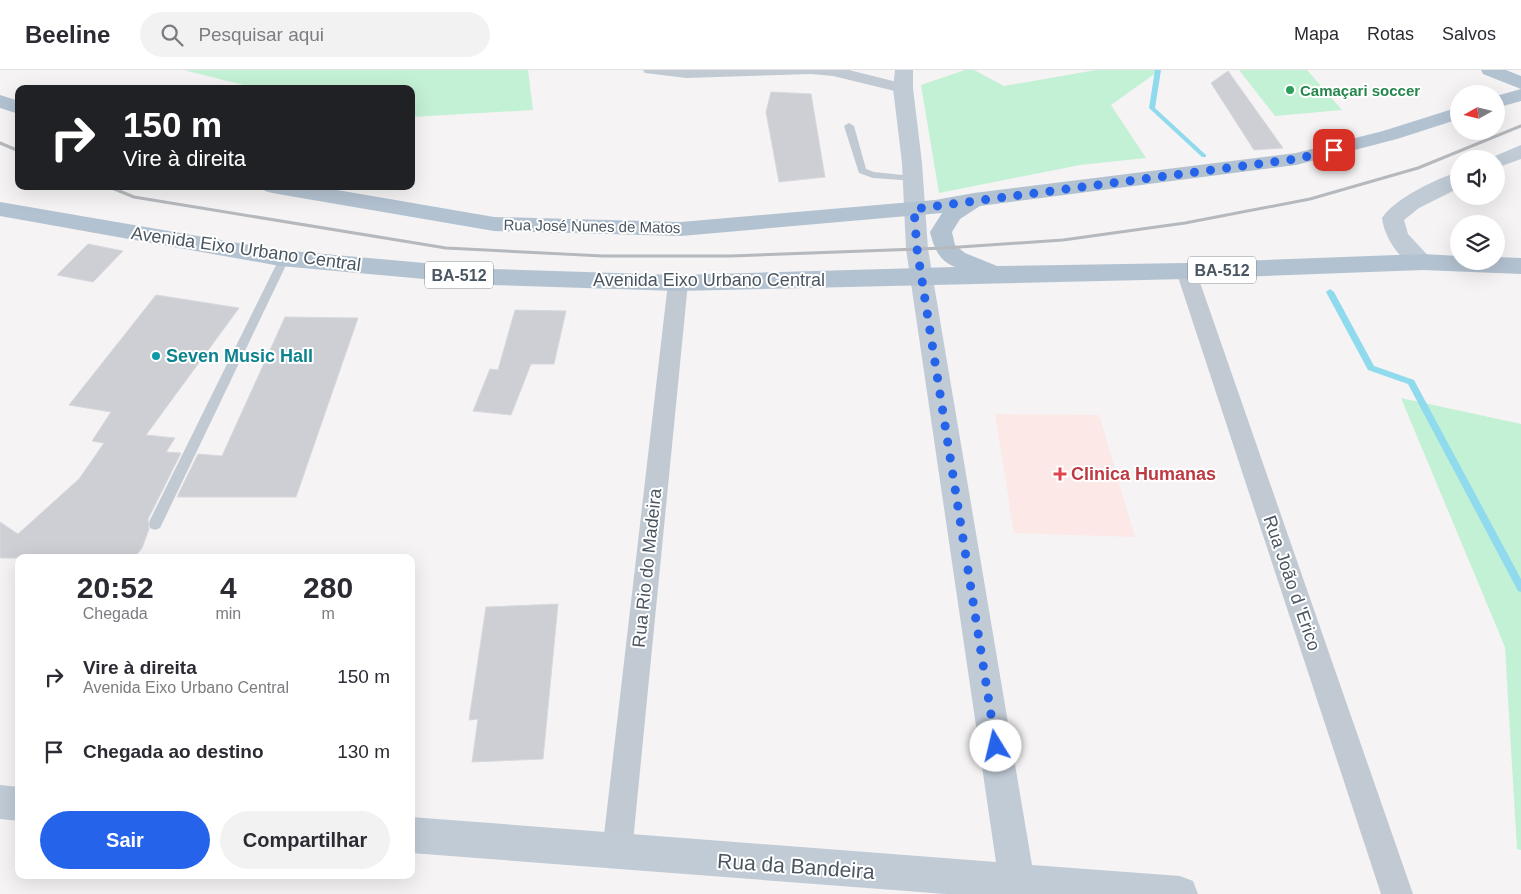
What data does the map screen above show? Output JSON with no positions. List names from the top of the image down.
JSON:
{
  "streets": {
    "main road": [
      "Rua José Nunes de Matos",
      "Avenida Eixo Urbano Central",
      "BA-512",
      "Rua da Bandeira"
    ],
    "street": ["Rua Rio do Madeira", "Rua João d 'Erico"]
  },
  "crossings": [
    ["Avenida Eixo Urbano Central", "Rua Rio do Madeira"],
    ["Avenida Eixo Urbano Central", "Rua João d 'Erico"],
    ["Rua Rio do Madeira", "Rua da Bandeira"]
  ],
  "places": {
    "other": ["Camaçari soccer", "Seven Music Hall"],
    "health": ["Clinica Humanas"]
  },
  "north": "left",
  "page": {
    "header": "Beeline",
    "search": "Pesquisar aqui",
    "nav": ["Mapa", "Rotas", "Salvos"],
    "turn": ["150 m", "Vire à direita"],
    "eta": [
      "20:52",
      "Chegada",
      "4",
      "min",
      "280",
      "m"
    ],
    "list": [
      {
        "name": "Vire à direita",
        "note": "Avenida Eixo Urbano Central",
        "value": "150 m"
      },
      {
        "name": "Chegada ao destino",
        "value": "130 m"
      }
    ],
    "buttons": ["Sair", "Compartilhar"]
  }
}
